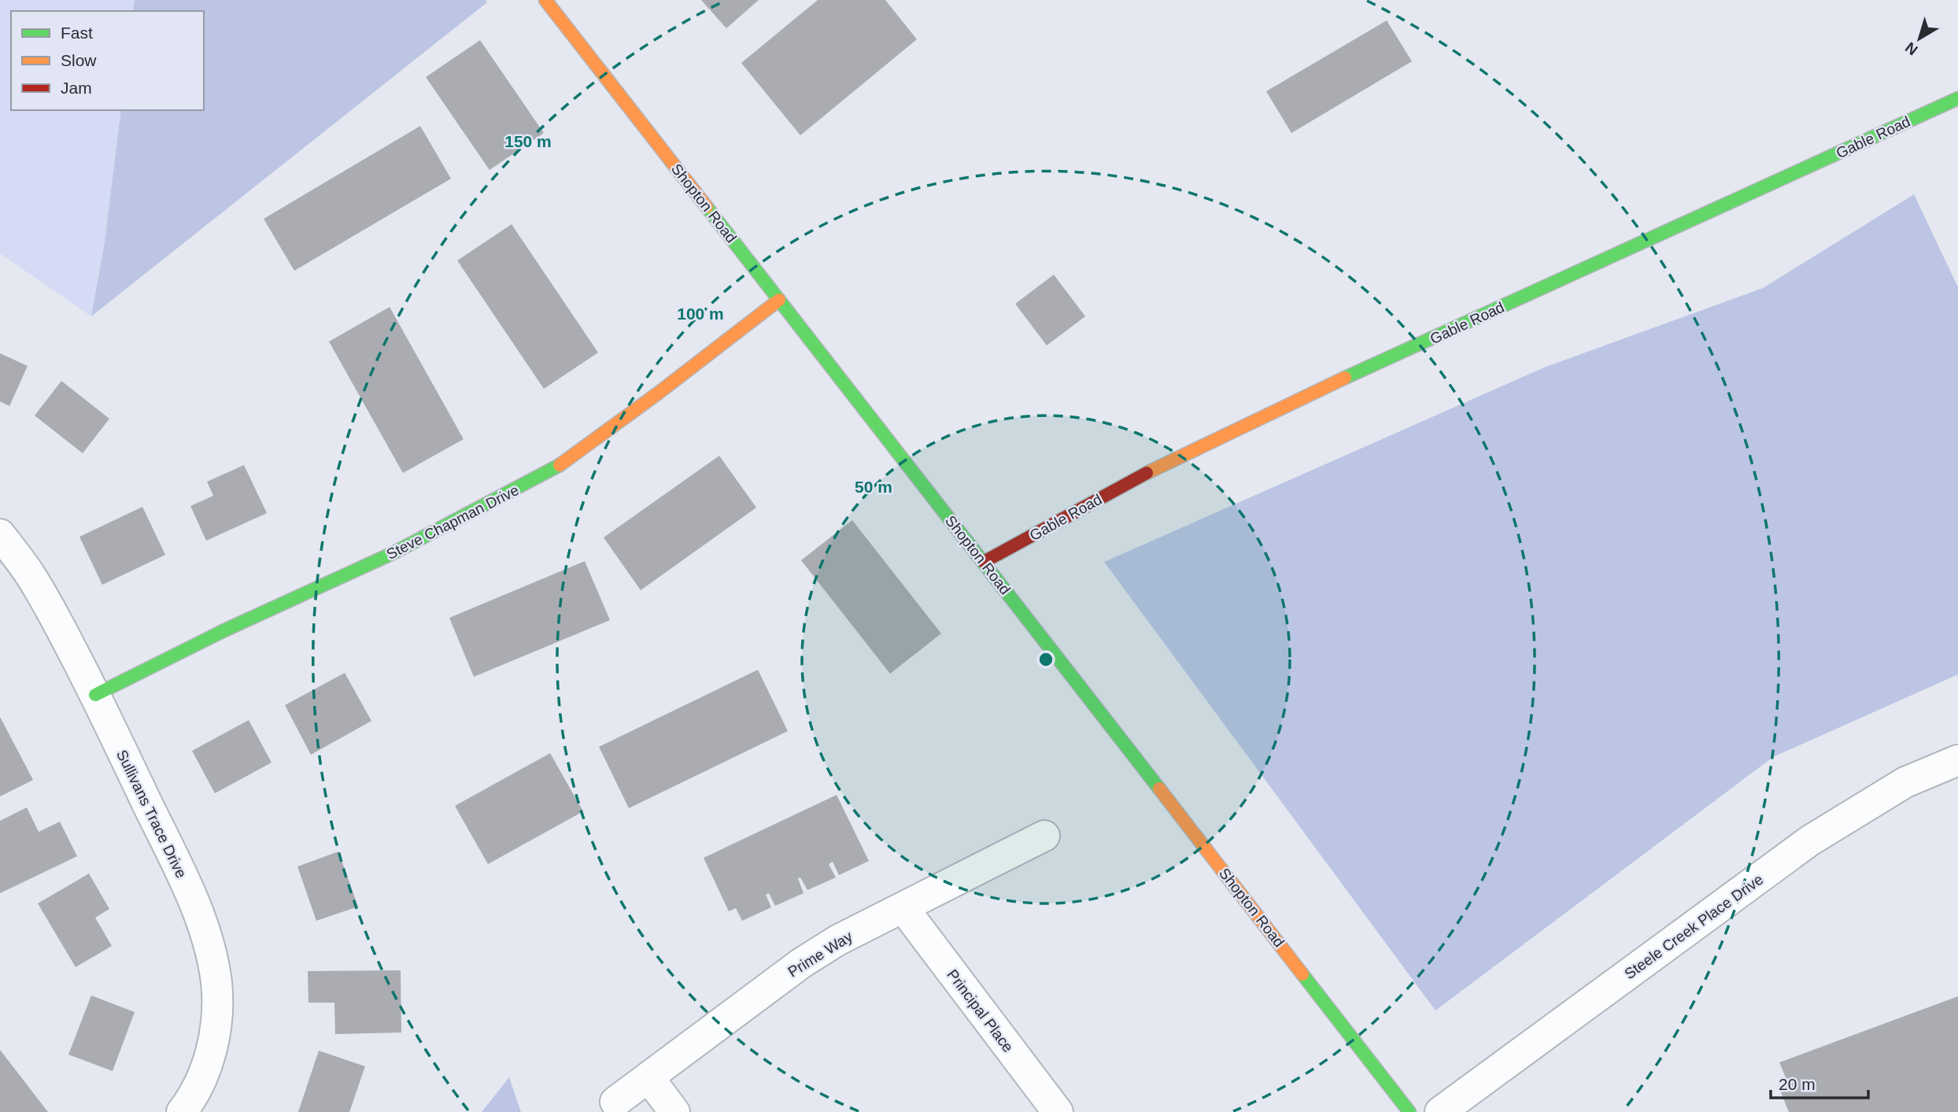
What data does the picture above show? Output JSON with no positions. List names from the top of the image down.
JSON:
{
  "streets": {
    "street": [
      "Gable Road",
      "Shopton Road",
      "Steve Chapman Drive",
      "Sullivans Trace Drive",
      "Steele Creek Place Drive",
      "Prime Way",
      "Principal Place"
    ]
  },
  "crossings": [
    ["Gable Road", "Shopton Road"],
    ["Shopton Road", "Steve Chapman Drive"],
    ["Steve Chapman Drive", "Sullivans Trace Drive"],
    ["Prime Way", "Principal Place"]
  ],
  "legend": ["Fast", "Slow", "Jam"],
  "scale_bar": "20 m",
  "north": "bottom left",
  "rings": ["150 m", "100 m", "50 m"]
}
